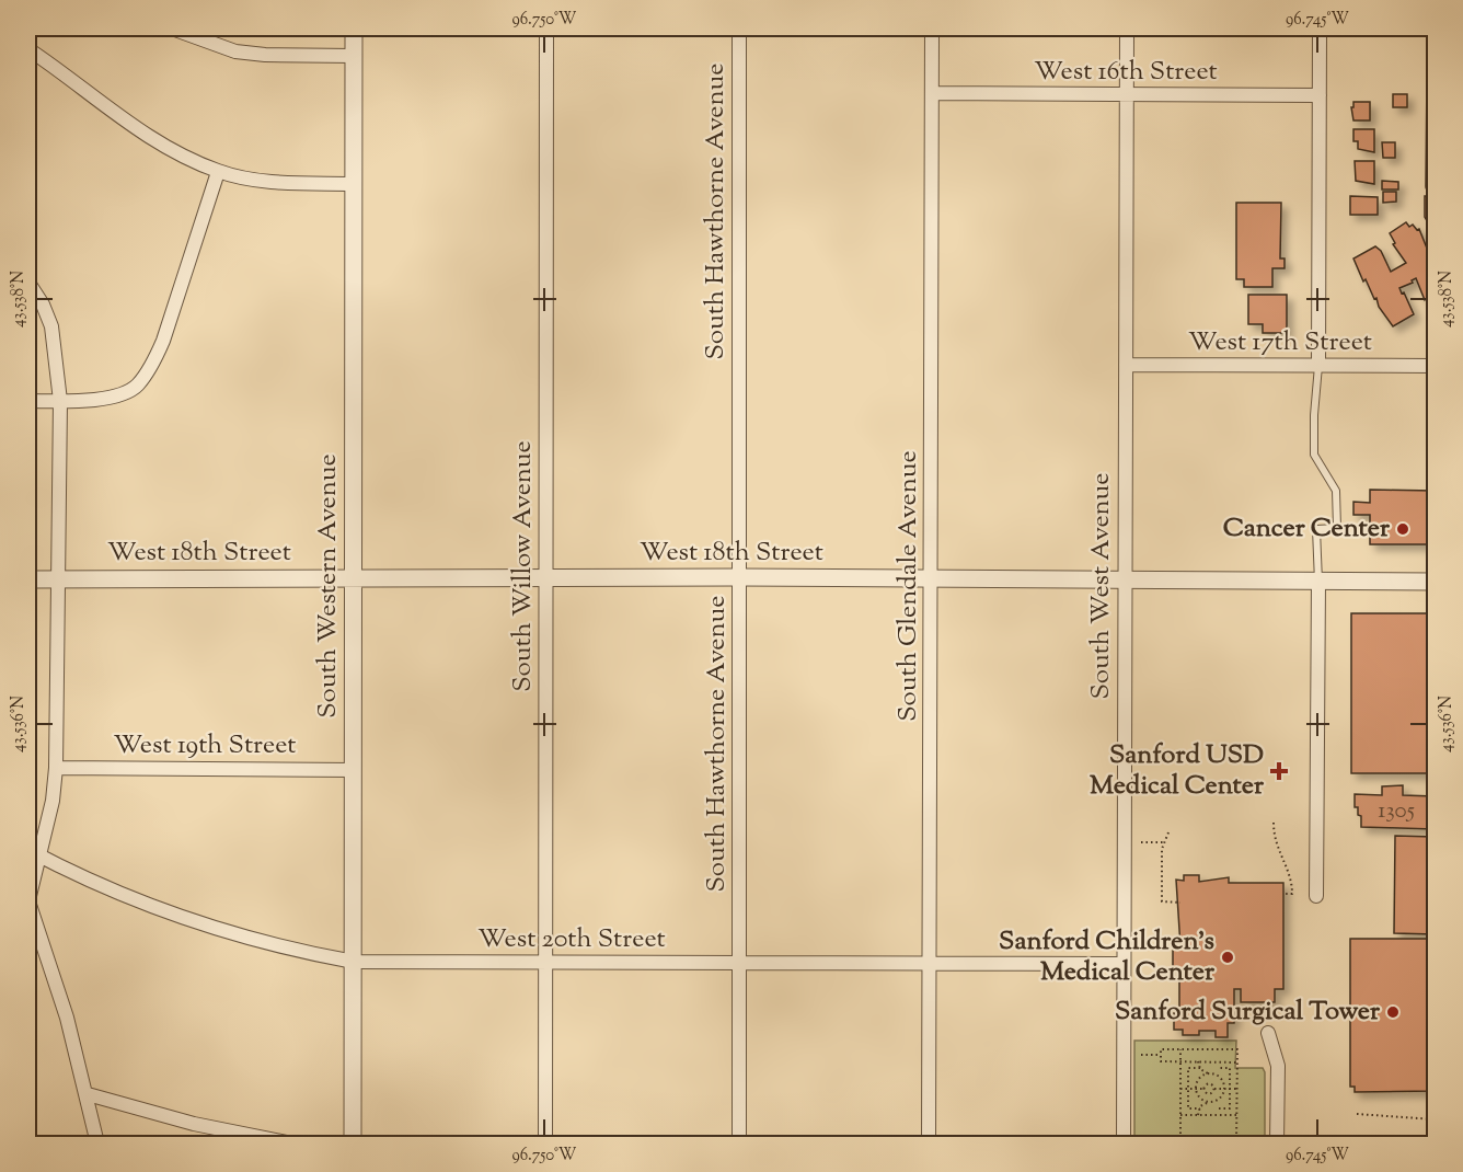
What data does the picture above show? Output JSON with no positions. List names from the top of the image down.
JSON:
{
  "streets": {
    "street": [
      "West 16th Street",
      "South Hawthorne Avenue",
      "West 17th Street",
      "West 18th Street",
      "South Willow Avenue",
      "South Western Avenue",
      "South Glendale Avenue",
      "South West Avenue",
      "West 19th Street",
      "West 20th Street"
    ]
  },
  "crossings": [
    ["West 16th Street", "South Glendale Avenue"],
    ["West 16th Street", "South West Avenue"],
    ["South Hawthorne Avenue", "West 18th Street"],
    ["South Hawthorne Avenue", "West 20th Street"],
    ["West 17th Street", "South West Avenue"],
    ["West 18th Street", "South Willow Avenue"],
    ["West 18th Street", "South Western Avenue"],
    ["West 18th Street", "South Glendale Avenue"],
    ["West 18th Street", "South West Avenue"],
    ["South Willow Avenue", "West 20th Street"],
    ["South Western Avenue", "West 19th Street"],
    ["South Western Avenue", "West 20th Street"],
    ["South Glendale Avenue", "West 20th Street"],
    ["South West Avenue", "West 20th Street"]
  ],
  "places": {
    "other": ["Cancer Center", "Sanford Children's Medical Center", "Sanford Surgical Tower"],
    "health": ["Sanford USD Medical Center"]
  },
  "house_numbers": ["1305"],
  "coordinates": [
    "96.750°W",
    "96.745°W",
    "43.538°N",
    "43.536°N"
  ]
}
